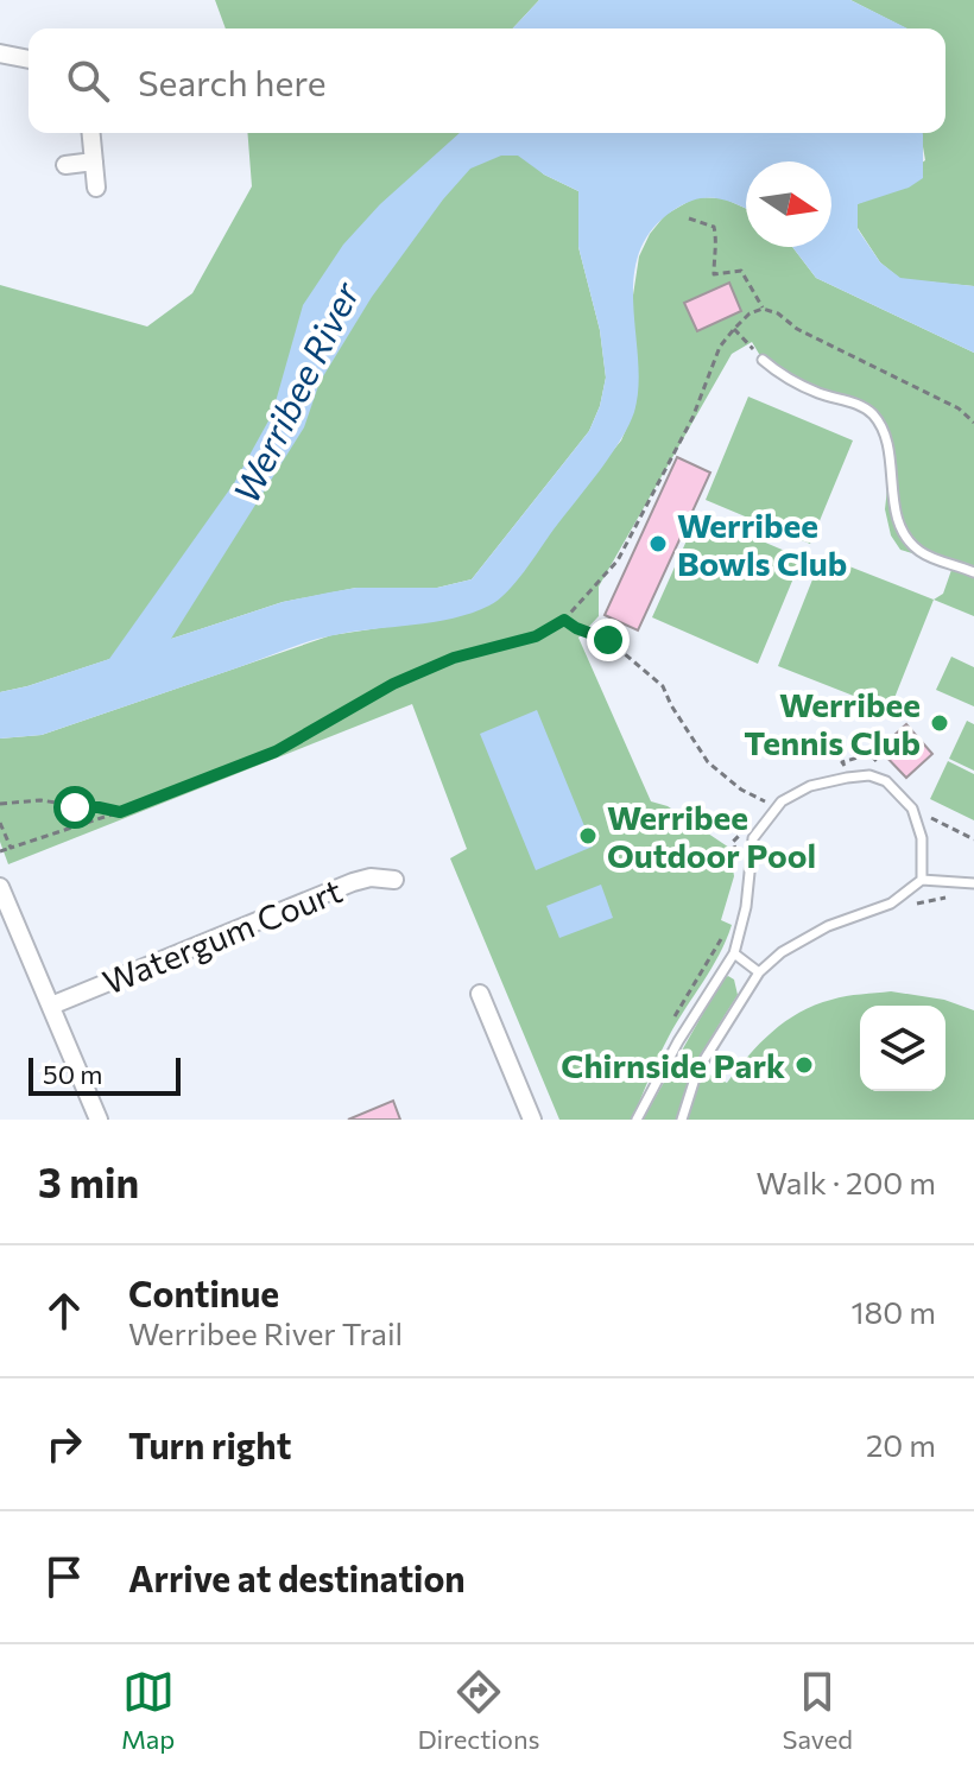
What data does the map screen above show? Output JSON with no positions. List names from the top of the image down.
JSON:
{
  "streets": {
    "street": ["Watergum Court"]
  },
  "water": ["Werribee River"],
  "places": [
    "Werribee Bowls Club",
    "Werribee Tennis Club",
    "Werribee Outdoor Pool",
    "Chirnside Park"
  ],
  "scale_bar": "50 m",
  "north": "right",
  "page": {
    "search": "Search here",
    "scale": "50 m",
    "heading": ["3 min", "Walk · 200 m"],
    "list": [
      ["Continue", "Werribee River Trail", "180 m"],
      ["Turn right", "20 m"],
      "Arrive at destination"
    ],
    "nav": ["Map", "Directions", "Saved"]
  }
}
